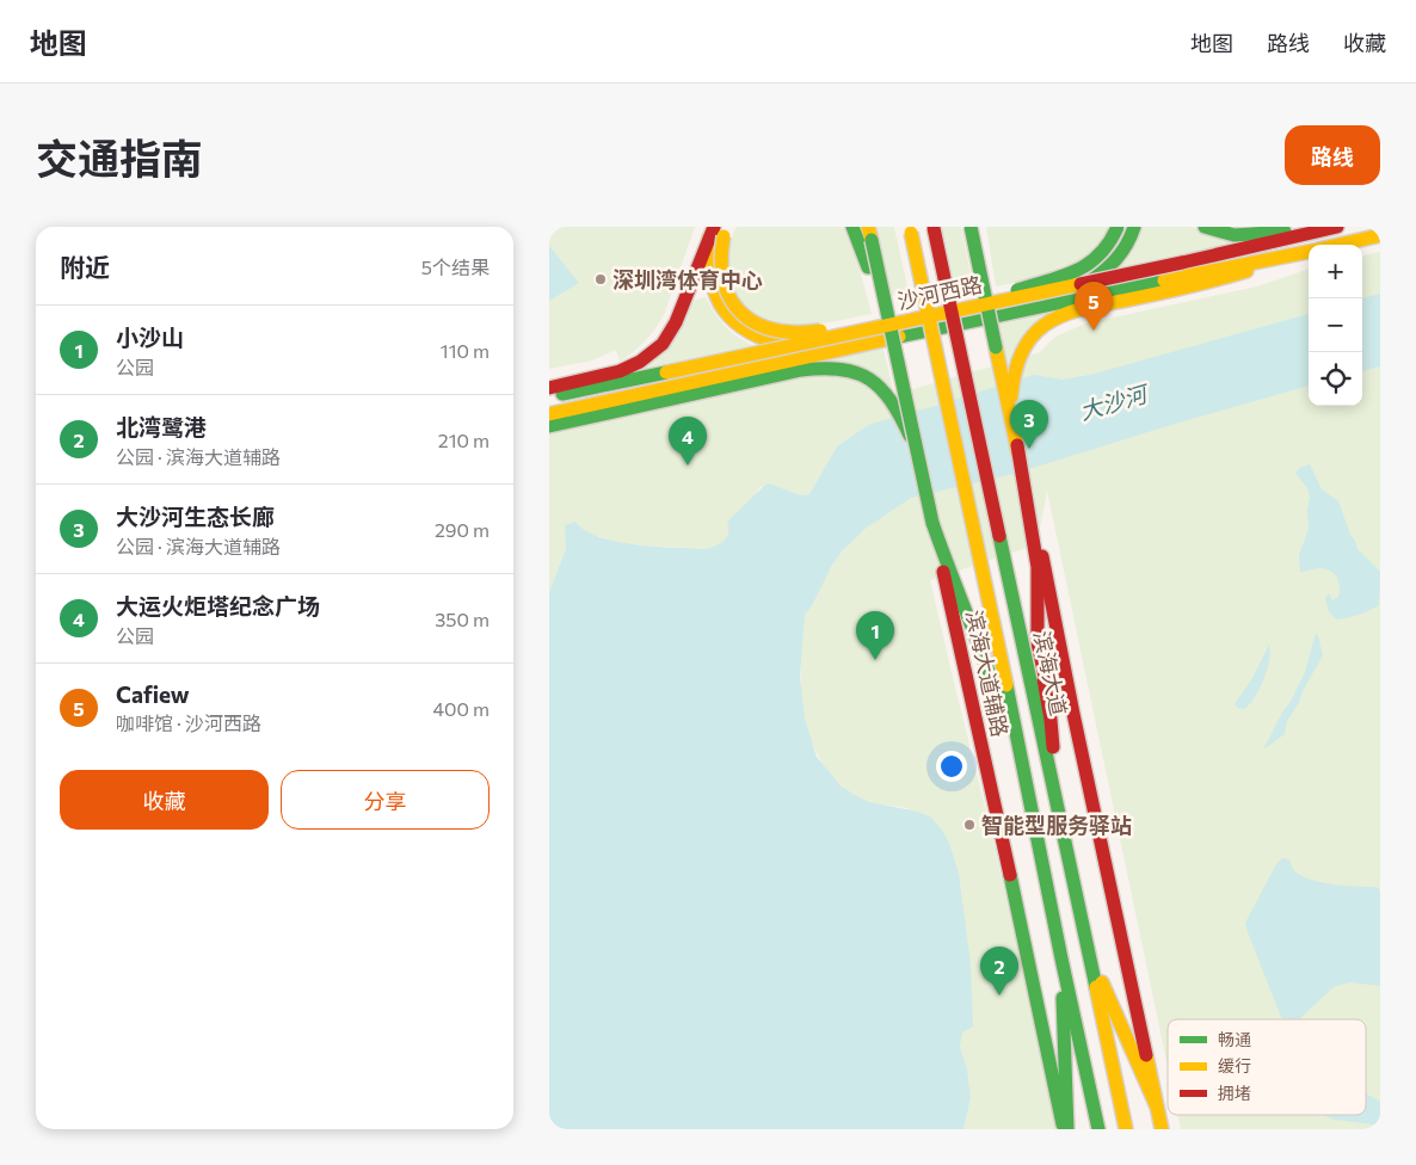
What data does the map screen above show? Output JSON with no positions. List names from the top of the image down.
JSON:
{
  "streets": {
    "main road": ["沙河西路", "滨海大道辅路", "滨海大道"]
  },
  "water": ["大沙河"],
  "places": ["深圳湾体育中心", "智能型服务驿站"],
  "legend": ["畅通", "缓行", "拥堵"],
  "page": {
    "header": "地图",
    "nav": ["地图", "路线", "收藏"],
    "title": "交通指南",
    "buttons": [
      "路线",
      ["收藏", "分享"]
    ],
    "heading": ["附近", "5个结果"],
    "map_buttons": ["+", "−"],
    "pins": [
      "5",
      "3",
      "4",
      "1",
      "2"
    ],
    "list": [
      {
        "mark": "1",
        "name": "小沙山",
        "note": "公园",
        "value": "110 m"
      },
      {
        "mark": "2",
        "name": "北湾鹭港",
        "note": "公园 · 滨海大道辅路",
        "value": "210 m"
      },
      {
        "mark": "3",
        "name": "大沙河生态长廊",
        "note": "公园 · 滨海大道辅路",
        "value": "290 m"
      },
      {
        "mark": "4",
        "name": "大运火炬塔纪念广场",
        "note": "公园",
        "value": "350 m"
      },
      {
        "mark": "5",
        "name": "Cafiew",
        "note": "咖啡馆 · 沙河西路",
        "value": "400 m"
      }
    ]
  }
}
